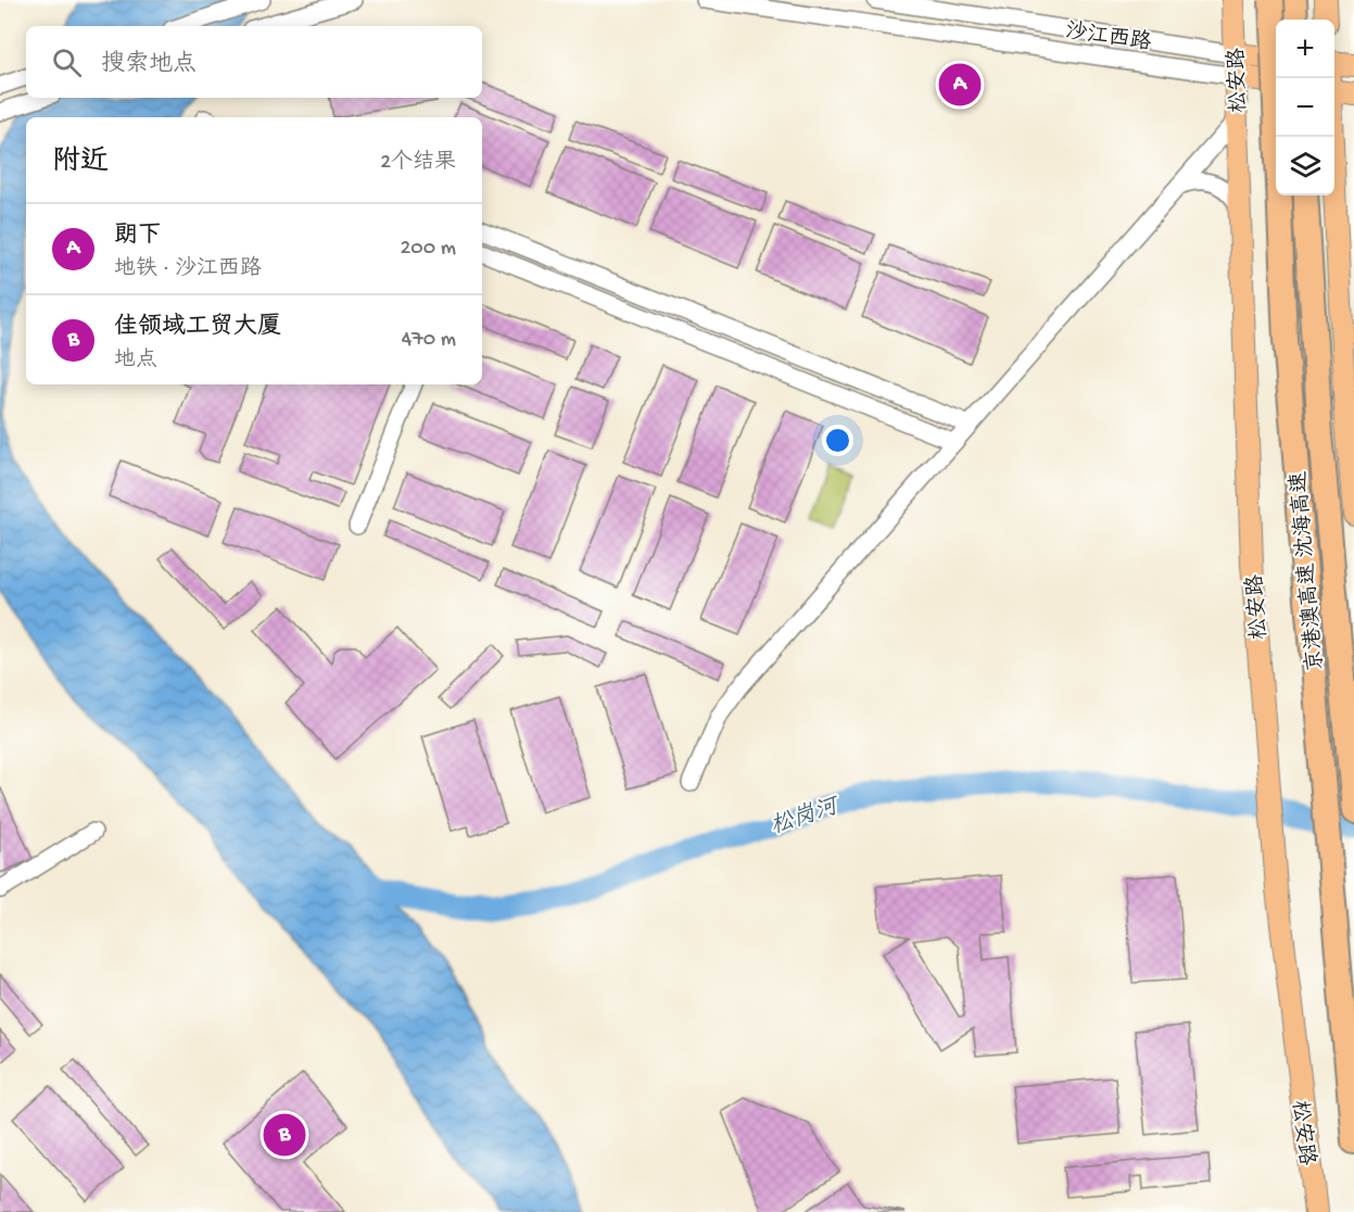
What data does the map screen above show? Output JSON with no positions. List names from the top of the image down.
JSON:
{
  "streets": {
    "highway": ["京港澳高速 沈海高速"],
    "main road": ["松安路"],
    "street": ["沙江西路"]
  },
  "crossings": [
    ["沙江西路", "松安路"]
  ],
  "water": ["松岗河"],
  "page": {
    "map_buttons": ["+", "−"],
    "search": "搜索地点",
    "pins": ["A", "B"],
    "heading": ["附近", "2个结果"],
    "list": [
      {
        "mark": "A",
        "name": "朗下",
        "note": "地铁 · 沙江西路",
        "value": "200 m"
      },
      {
        "mark": "B",
        "name": "佳领域工贸大厦",
        "note": "地点",
        "value": "470 m"
      }
    ]
  }
}
